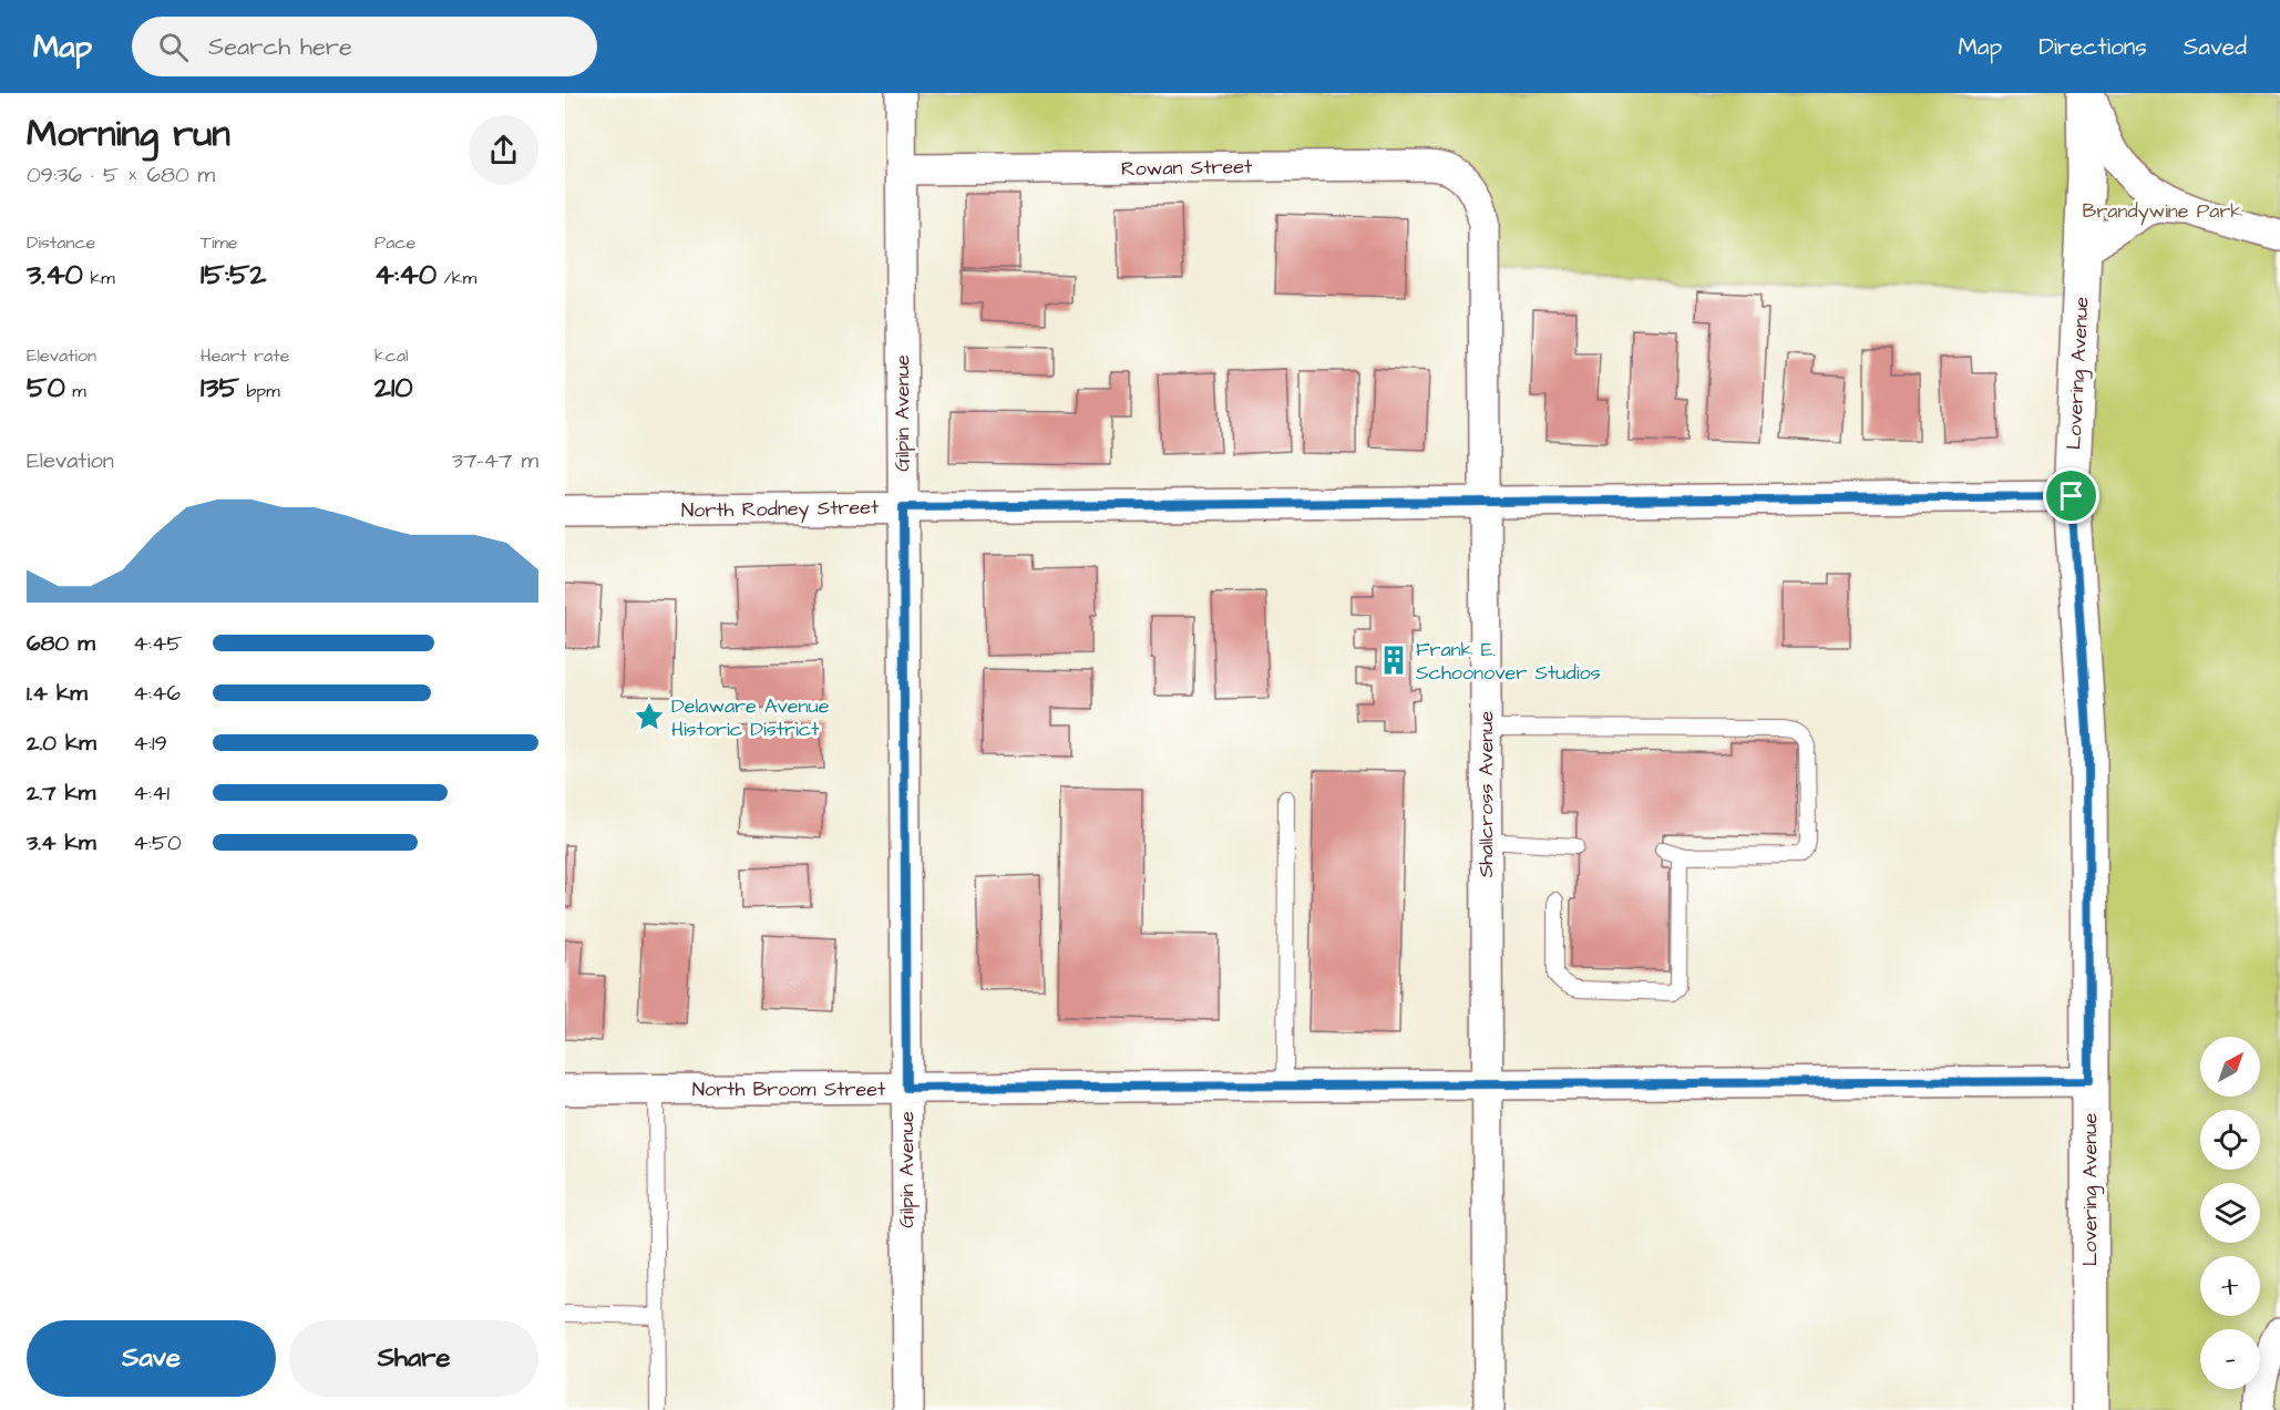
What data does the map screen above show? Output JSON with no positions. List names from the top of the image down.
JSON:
{
  "streets": {
    "street": [
      "Rowan Street",
      "Lovering Avenue",
      "Gilpin Avenue",
      "North Rodney Street",
      "Shallcross Avenue",
      "North Broom Street"
    ]
  },
  "crossings": [
    ["Rowan Street", "Gilpin Avenue"],
    ["Rowan Street", "Shallcross Avenue"],
    ["Lovering Avenue", "North Rodney Street"],
    ["Lovering Avenue", "North Broom Street"],
    ["Gilpin Avenue", "North Rodney Street"],
    ["Gilpin Avenue", "North Broom Street"],
    ["North Rodney Street", "Shallcross Avenue"],
    ["Shallcross Avenue", "North Broom Street"]
  ],
  "parks": ["Brandywine Park"],
  "places": {
    "building": ["Frank E. Schoonover Studios"],
    "place": ["Delaware Avenue Historic District"]
  },
  "north": "top right",
  "page": {
    "header": "Map",
    "search": "Search here",
    "nav": ["Map", "Directions", "Saved"],
    "heading": ["Morning run", "09:36 · 5 × 680 m"],
    "stats": [
      ["Distance", "3.40 km"],
      ["Time", "15:52"],
      ["Pace", "4:40 /km"],
      ["Elevation", "50 m"],
      ["Heart rate", "135 bpm"],
      ["kcal", "210"]
    ],
    "chart": ["Elevation", "37–47 m"],
    "list": [
      {
        "name": "680 m",
        "note": "4:45"
      },
      {
        "name": "1.4 km",
        "note": "4:46"
      },
      {
        "name": "2.0 km",
        "note": "4:19"
      },
      {
        "name": "2.7 km",
        "note": "4:41"
      },
      {
        "name": "3.4 km",
        "note": "4:50"
      }
    ],
    "map_buttons": ["+", "−"],
    "buttons": ["Save", "Share"]
  }
}
